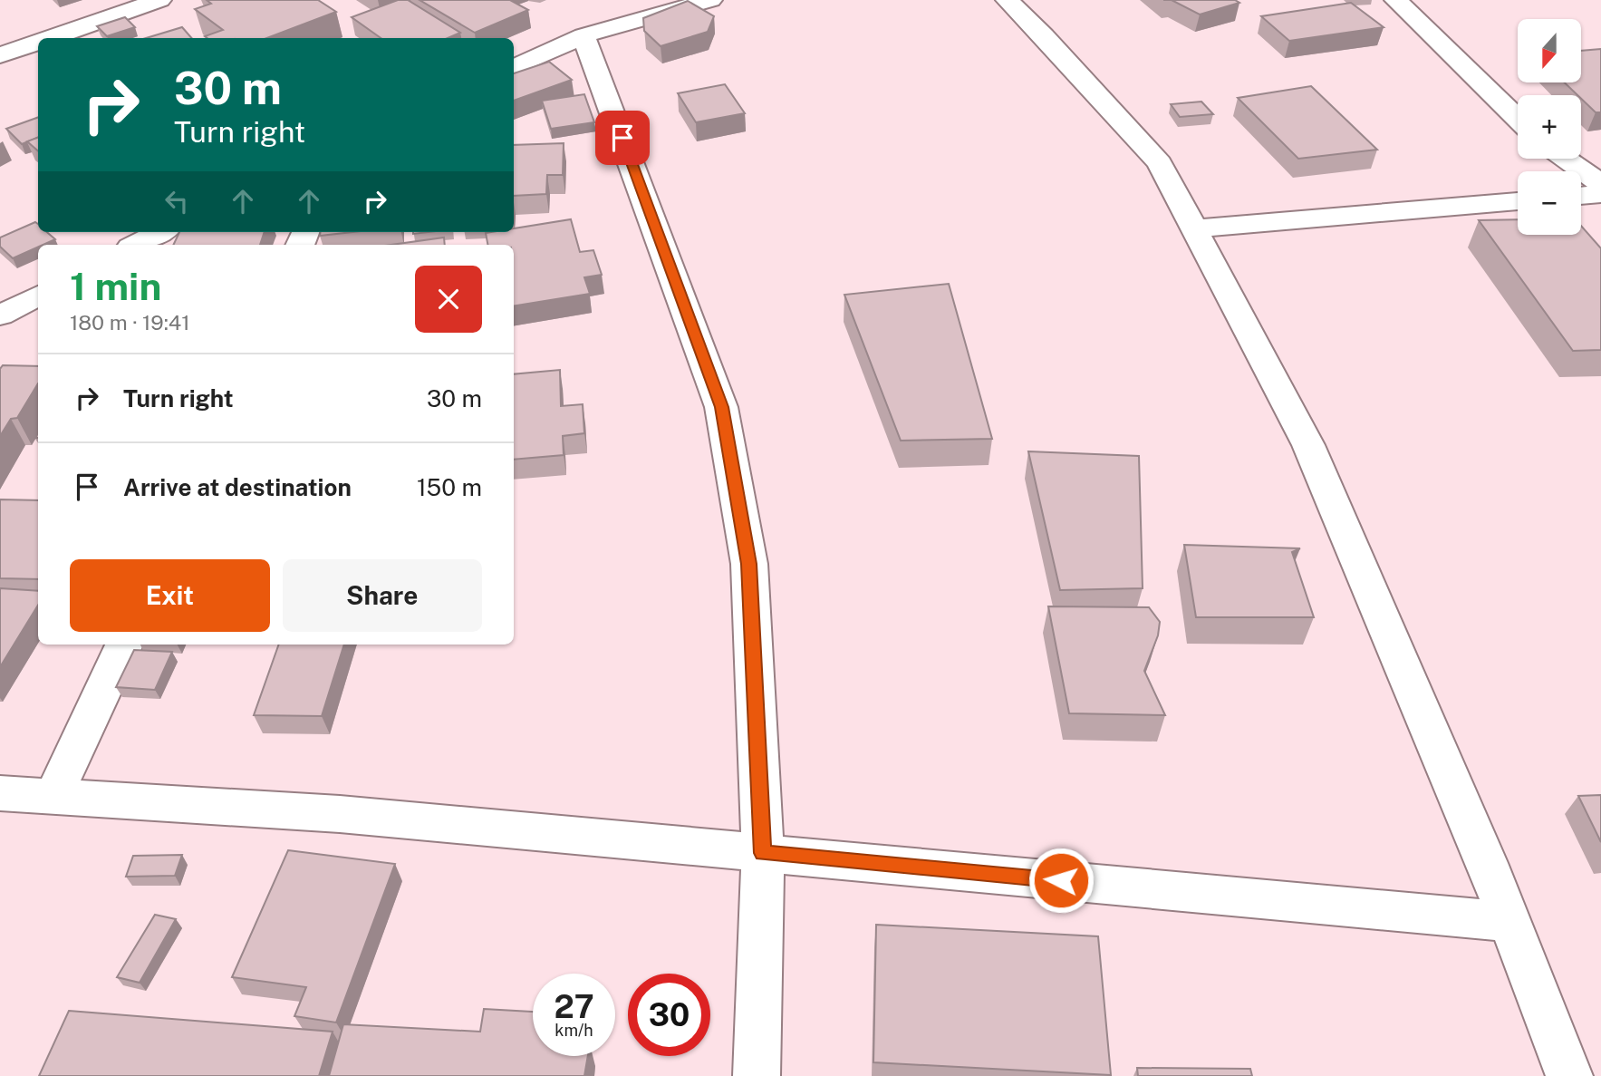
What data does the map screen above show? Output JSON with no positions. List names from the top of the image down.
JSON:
{
  "north": "bottom",
  "page": {
    "map_buttons": ["+", "−"],
    "turn": ["30 m", "Turn right"],
    "heading": ["1 min", "180 m · 19:41"],
    "list": [
      {
        "name": "Turn right",
        "value": "30 m"
      },
      {
        "name": "Arrive at destination",
        "value": "150 m"
      }
    ],
    "buttons": ["Exit", "Share"],
    "speed": "27 km/h",
    "limit": "30"
  }
}
